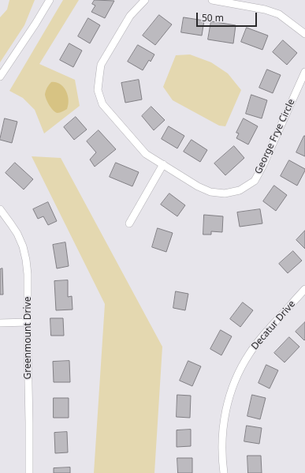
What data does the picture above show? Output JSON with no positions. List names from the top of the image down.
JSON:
{
  "streets": {
    "street": ["George Frye Circle", "Decatur Drive", "Greenmount Drive"]
  },
  "scale_bar": "50 m"
}
